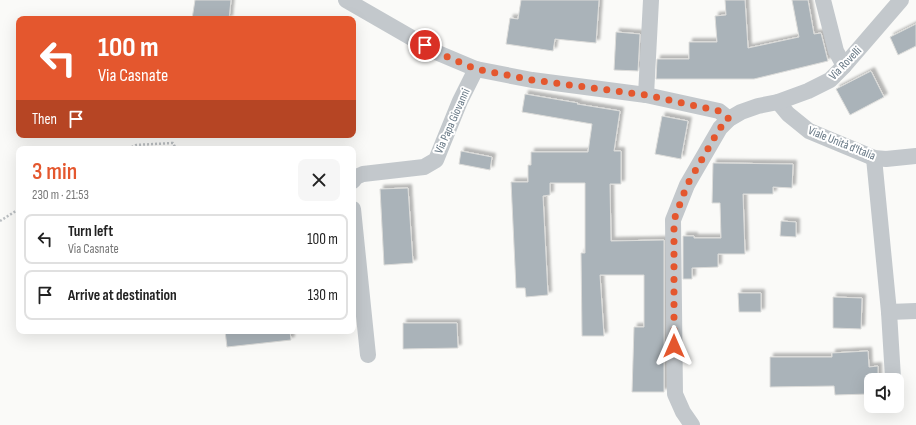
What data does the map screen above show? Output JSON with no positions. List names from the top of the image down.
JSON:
{
  "streets": {
    "street": ["Via Rovelli", "Via Papa Giovanni", "Viale Unità d'Italia"]
  },
  "crossings": [
    ["Via Rovelli", "Viale Unità d'Italia"]
  ],
  "page": {
    "turn": ["100 m", "Via Casnate"],
    "then": "Then",
    "heading": ["3 min", "230 m · 21:53"],
    "list": [
      {
        "name": "Turn left",
        "note": "Via Casnate",
        "value": "100 m"
      },
      {
        "name": "Arrive at destination",
        "value": "130 m"
      }
    ]
  }
}
